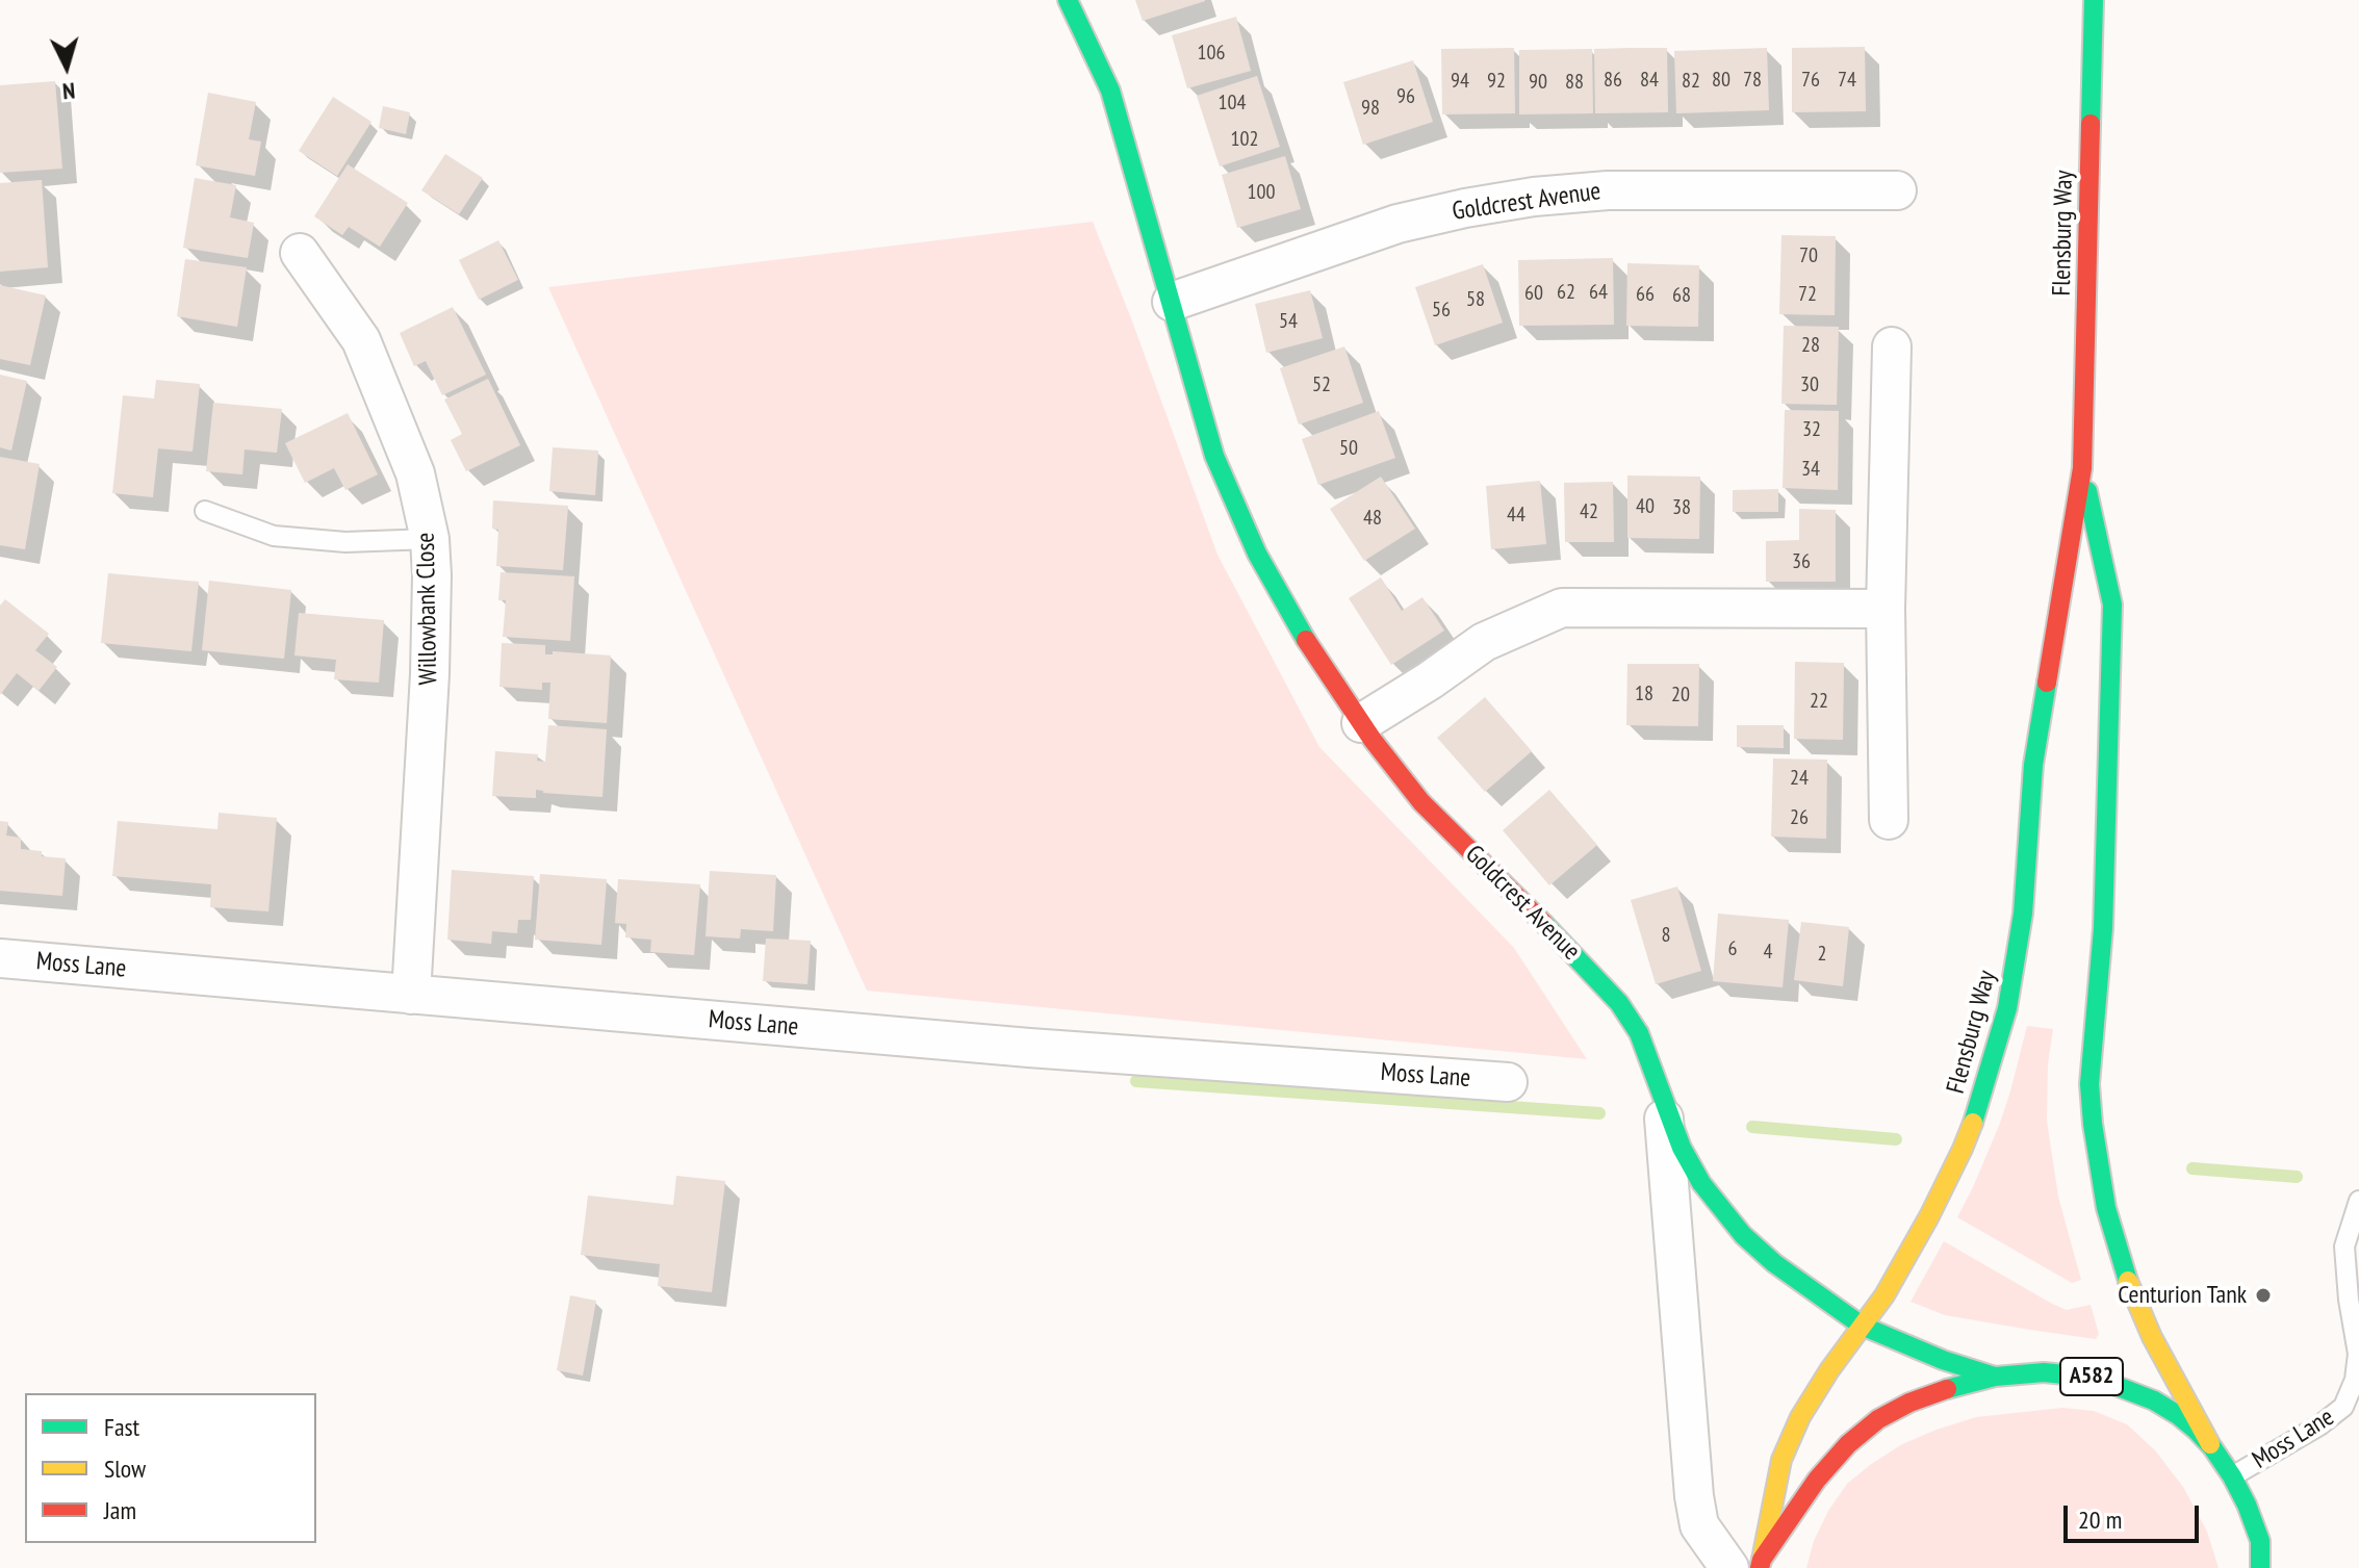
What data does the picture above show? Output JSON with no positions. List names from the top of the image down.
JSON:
{
  "streets": {
    "main road": ["Goldcrest Avenue", "Flensburg Way", "A582"],
    "street": ["Willowbank Close", "Moss Lane"]
  },
  "crossings": [
    ["Flensburg Way", "A582"],
    ["Willowbank Close", "Moss Lane"],
    ["Moss Lane", "A582"]
  ],
  "places": ["Centurion Tank"],
  "house_numbers": [
    "106",
    "86",
    "84",
    "80",
    "78",
    "76",
    "74",
    "94",
    "92",
    "82",
    "90",
    "88",
    "96",
    "104",
    "98",
    "102",
    "100",
    "70",
    "62",
    "64",
    "60",
    "66",
    "72",
    "68",
    "58",
    "56",
    "54",
    "28",
    "52",
    "30",
    "32",
    "50",
    "34",
    "40",
    "38",
    "42",
    "44",
    "48",
    "36",
    "18",
    "20",
    "22",
    "24",
    "26",
    "8",
    "6",
    "4",
    "2"
  ],
  "legend": ["Fast", "Slow", "Jam"],
  "scale_bar": "20 m",
  "north": "bottom"
}
